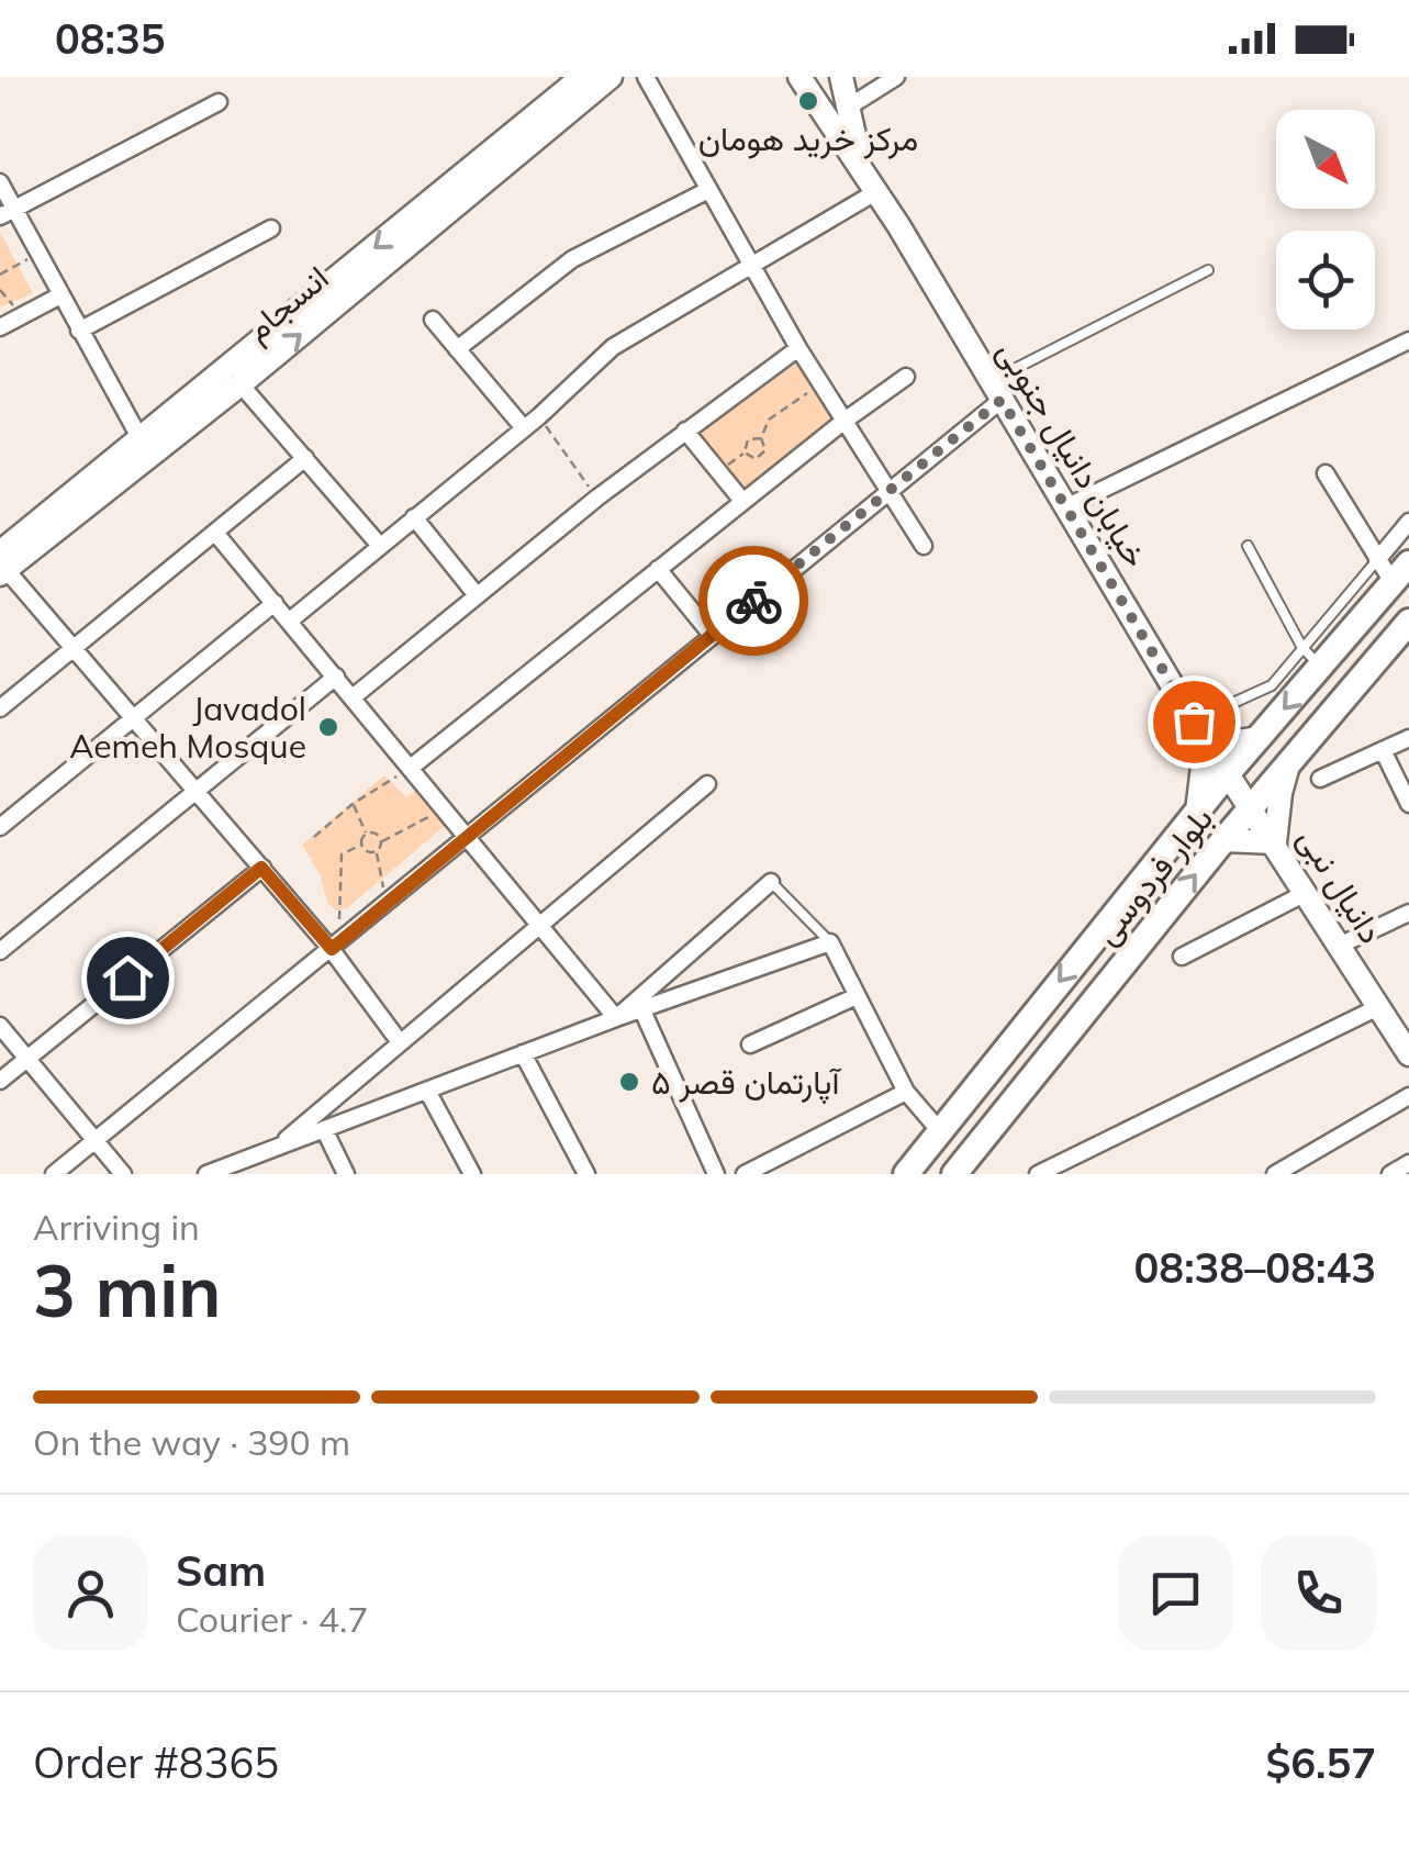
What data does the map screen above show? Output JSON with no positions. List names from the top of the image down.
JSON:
{
  "streets": {
    "main road": [
      "انسجام",
      "خیابان دانیال جنوبی",
      "بلوار فردوسی",
      "دانیال نبی"
    ]
  },
  "crossings": [
    ["خیابان دانیال جنوبی", "بلوار فردوسی"],
    ["خیابان دانیال جنوبی", "دانیال نبی"],
    ["بلوار فردوسی", "دانیال نبی"]
  ],
  "places": ["مرکز خرید هومان", "Javadol Aemeh Mosque", "آپارتمان قصر ۵"],
  "north": "bottom right",
  "page": {
    "status": "08:35",
    "heading": ["3 min", "Arriving in", "08:38–08:43"],
    "panel": [
      "Sam",
      "Courier · 4.7",
      "Order #8365",
      "$6.57"
    ],
    "bar": "On the way · 390 m"
  }
}
